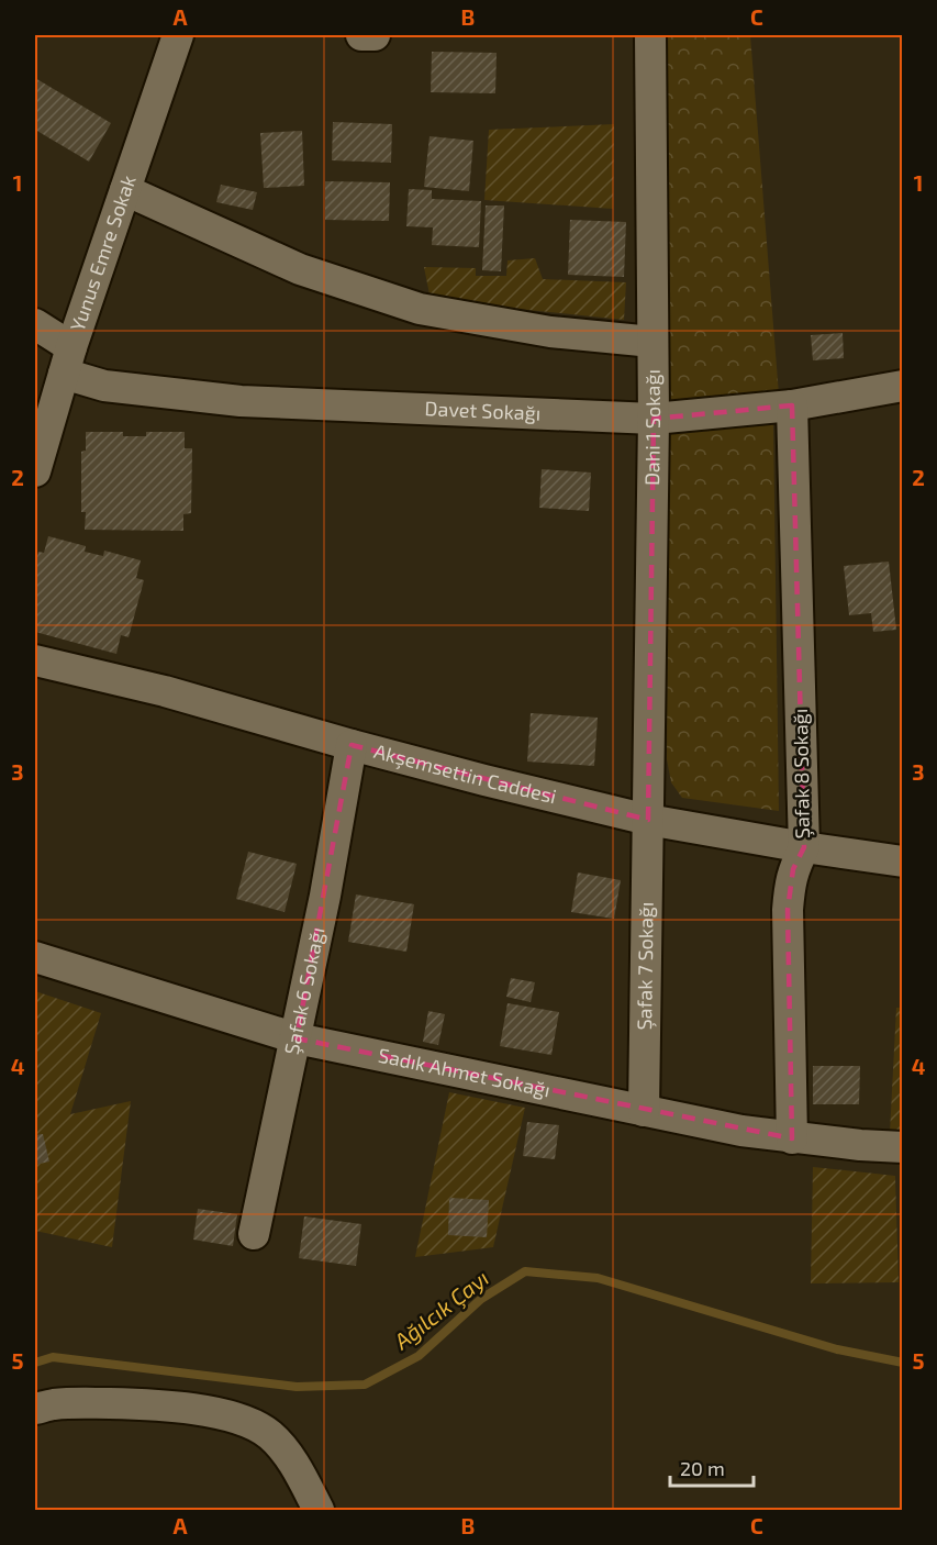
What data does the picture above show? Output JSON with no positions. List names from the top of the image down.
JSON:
{
  "streets": {
    "street": [
      "Yunus Emre Sokak",
      "Davet Sokağı",
      "Dahi 1 Sokağı",
      "Şafak 8 Sokağı",
      "Akşemsettin Caddesi",
      "Şafak 7 Sokağı",
      "Şafak 6 Sokağı",
      "Sadık Ahmet Sokağı"
    ]
  },
  "crossings": [
    ["Yunus Emre Sokak", "Davet Sokağı"],
    ["Davet Sokağı", "Dahi 1 Sokağı"],
    ["Davet Sokağı", "Şafak 8 Sokağı"],
    ["Dahi 1 Sokağı", "Akşemsettin Caddesi"],
    ["Dahi 1 Sokağı", "Şafak 7 Sokağı"],
    ["Şafak 8 Sokağı", "Akşemsettin Caddesi"],
    ["Şafak 8 Sokağı", "Sadık Ahmet Sokağı"],
    ["Akşemsettin Caddesi", "Şafak 7 Sokağı"],
    ["Akşemsettin Caddesi", "Şafak 6 Sokağı"],
    ["Şafak 7 Sokağı", "Sadık Ahmet Sokağı"],
    ["Şafak 6 Sokağı", "Sadık Ahmet Sokağı"]
  ],
  "water": ["Ağılcık Çayı"],
  "scale_bar": "20 m",
  "grid": {
    "columns": ["A", "B", "C"],
    "rows": [
      "1",
      "2",
      "3",
      "4",
      "5"
    ]
  }
}
